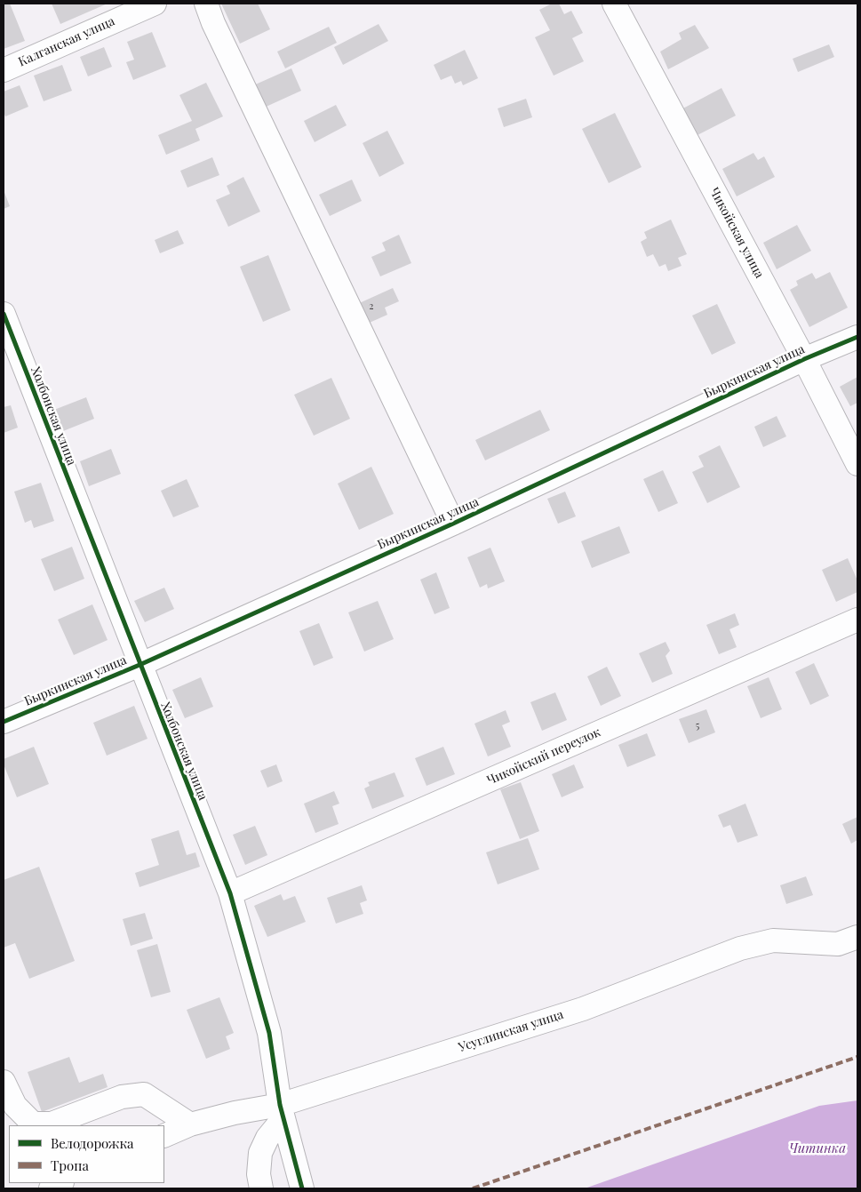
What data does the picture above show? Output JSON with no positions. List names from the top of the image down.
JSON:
{
  "streets": {
    "street": [
      "Калганская улица",
      "Чикойская улица",
      "Быркинская улица",
      "Холбонская улица",
      "Чикойский переулок",
      "Усуглинская улица"
    ]
  },
  "crossings": [
    ["Чикойская улица", "Быркинская улица"],
    ["Быркинская улица", "Холбонская улица"],
    ["Холбонская улица", "Чикойский переулок"],
    ["Холбонская улица", "Усуглинская улица"]
  ],
  "water": ["Читинка"],
  "house_numbers": ["2", "5"],
  "legend": ["Велодорожка", "Тропа"]
}
